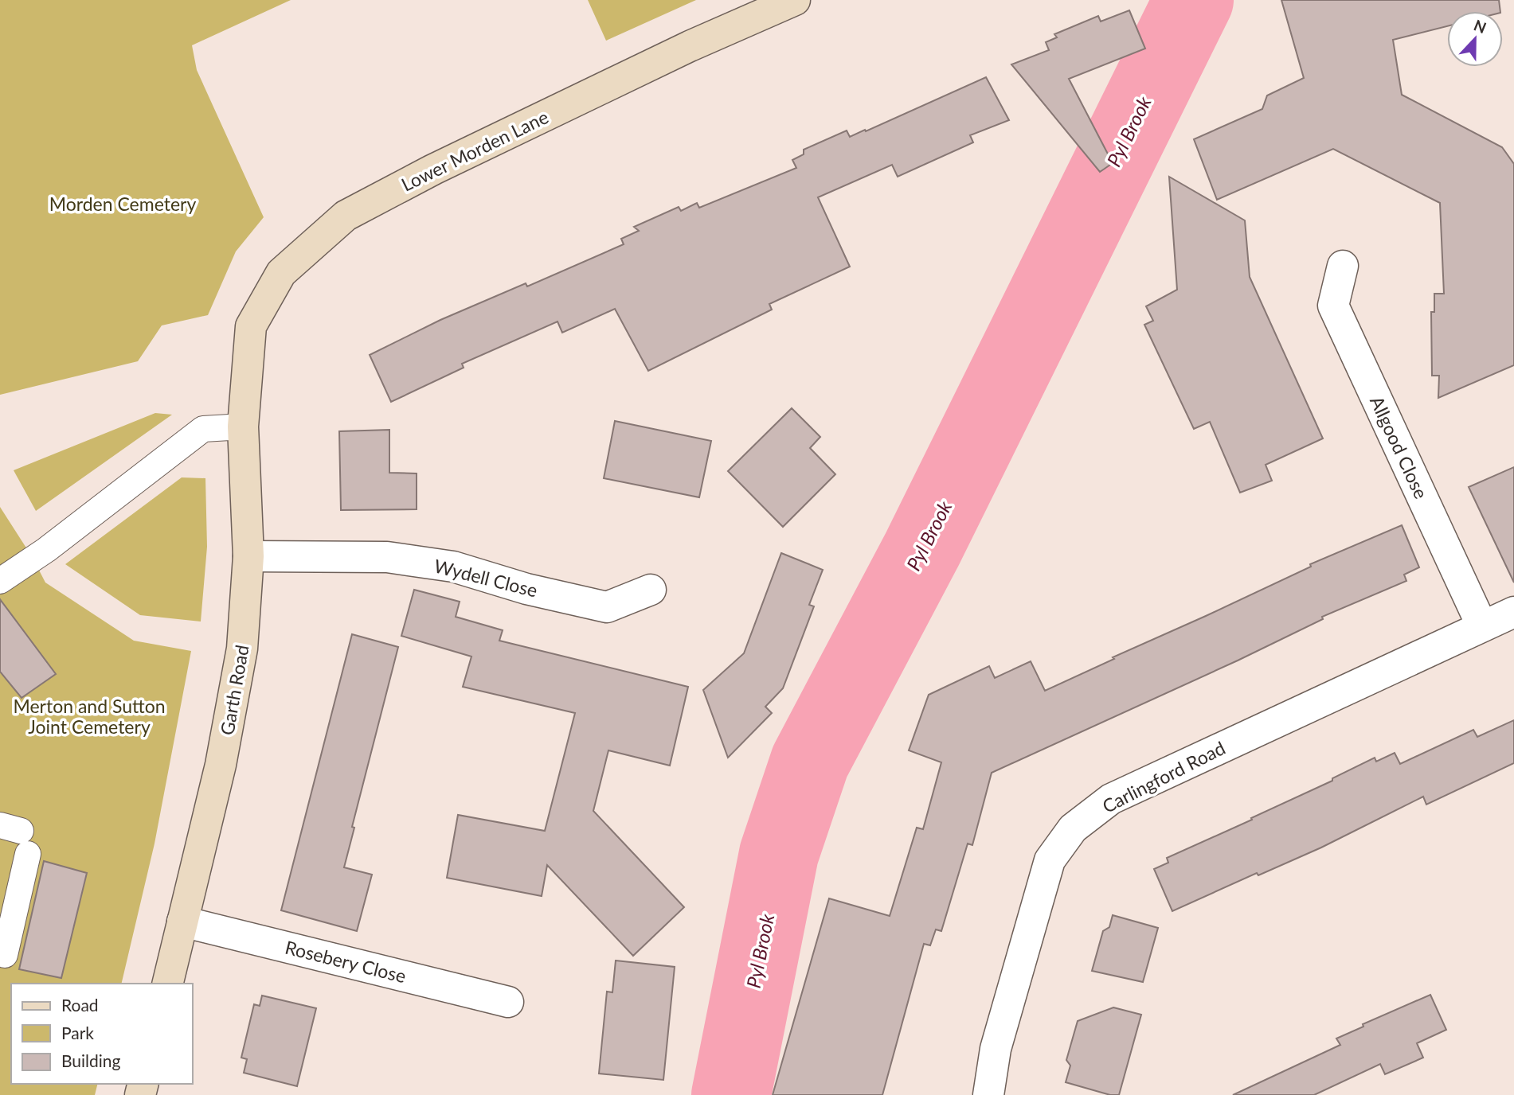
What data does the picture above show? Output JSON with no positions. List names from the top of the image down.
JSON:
{
  "streets": {
    "street": [
      "Lower Morden Lane",
      "Allgood Close",
      "Wydell Close",
      "Garth Road",
      "Carlingford Road",
      "Rosebery Close"
    ]
  },
  "crossings": [
    ["Lower Morden Lane", "Garth Road"],
    ["Allgood Close", "Carlingford Road"],
    ["Wydell Close", "Garth Road"],
    ["Garth Road", "Rosebery Close"]
  ],
  "water": ["Pyl Brook"],
  "parks": ["Morden Cemetery", "Merton and Sutton Joint Cemetery"],
  "legend": ["Road", "Park", "Building"],
  "north": "top"
}
